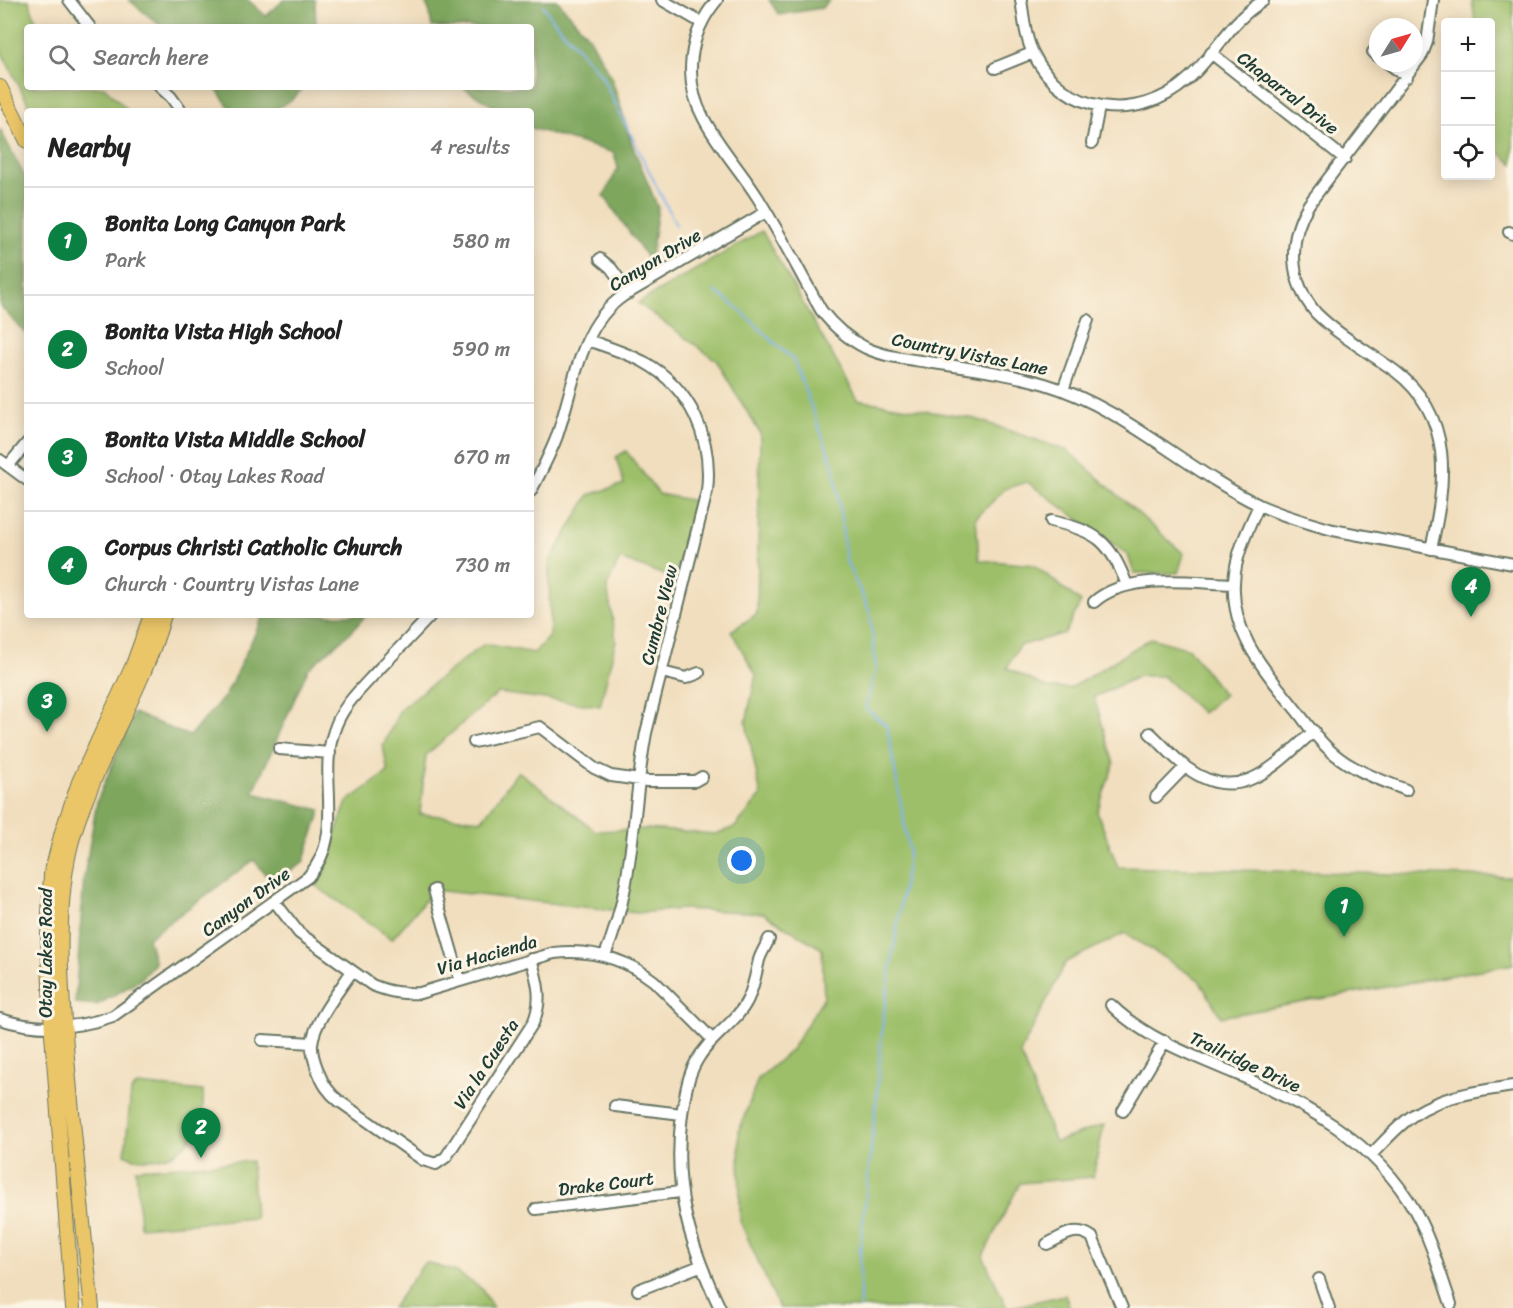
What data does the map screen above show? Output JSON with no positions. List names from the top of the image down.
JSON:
{
  "streets": {
    "main road": ["Otay Lakes Road"],
    "street": [
      "Chaparral Drive",
      "Canyon Drive",
      "Country Vistas Lane",
      "Cumbre View",
      "Via Hacienda",
      "Trailridge Drive",
      "Via la Cuesta",
      "Drake Court"
    ]
  },
  "crossings": [
    ["Canyon Drive", "Country Vistas Lane"],
    ["Canyon Drive", "Cumbre View"],
    ["Canyon Drive", "Otay Lakes Road"],
    ["Canyon Drive", "Via Hacienda"],
    ["Cumbre View", "Via Hacienda"],
    ["Via Hacienda", "Via la Cuesta"]
  ],
  "north": "top right",
  "page": {
    "map_buttons": ["+", "−"],
    "search": "Search here",
    "heading": ["Nearby", "4 results"],
    "list": [
      {
        "mark": "1",
        "name": "Bonita Long Canyon Park",
        "note": "Park",
        "value": "580 m"
      },
      {
        "mark": "2",
        "name": "Bonita Vista High School",
        "note": "School",
        "value": "590 m"
      },
      {
        "mark": "3",
        "name": "Bonita Vista Middle School",
        "note": "School · Otay Lakes Road",
        "value": "670 m"
      },
      {
        "mark": "4",
        "name": "Corpus Christi Catholic Church",
        "note": "Church · Country Vistas Lane",
        "value": "730 m"
      }
    ],
    "pins": [
      "4",
      "3",
      "1",
      "2"
    ]
  }
}
